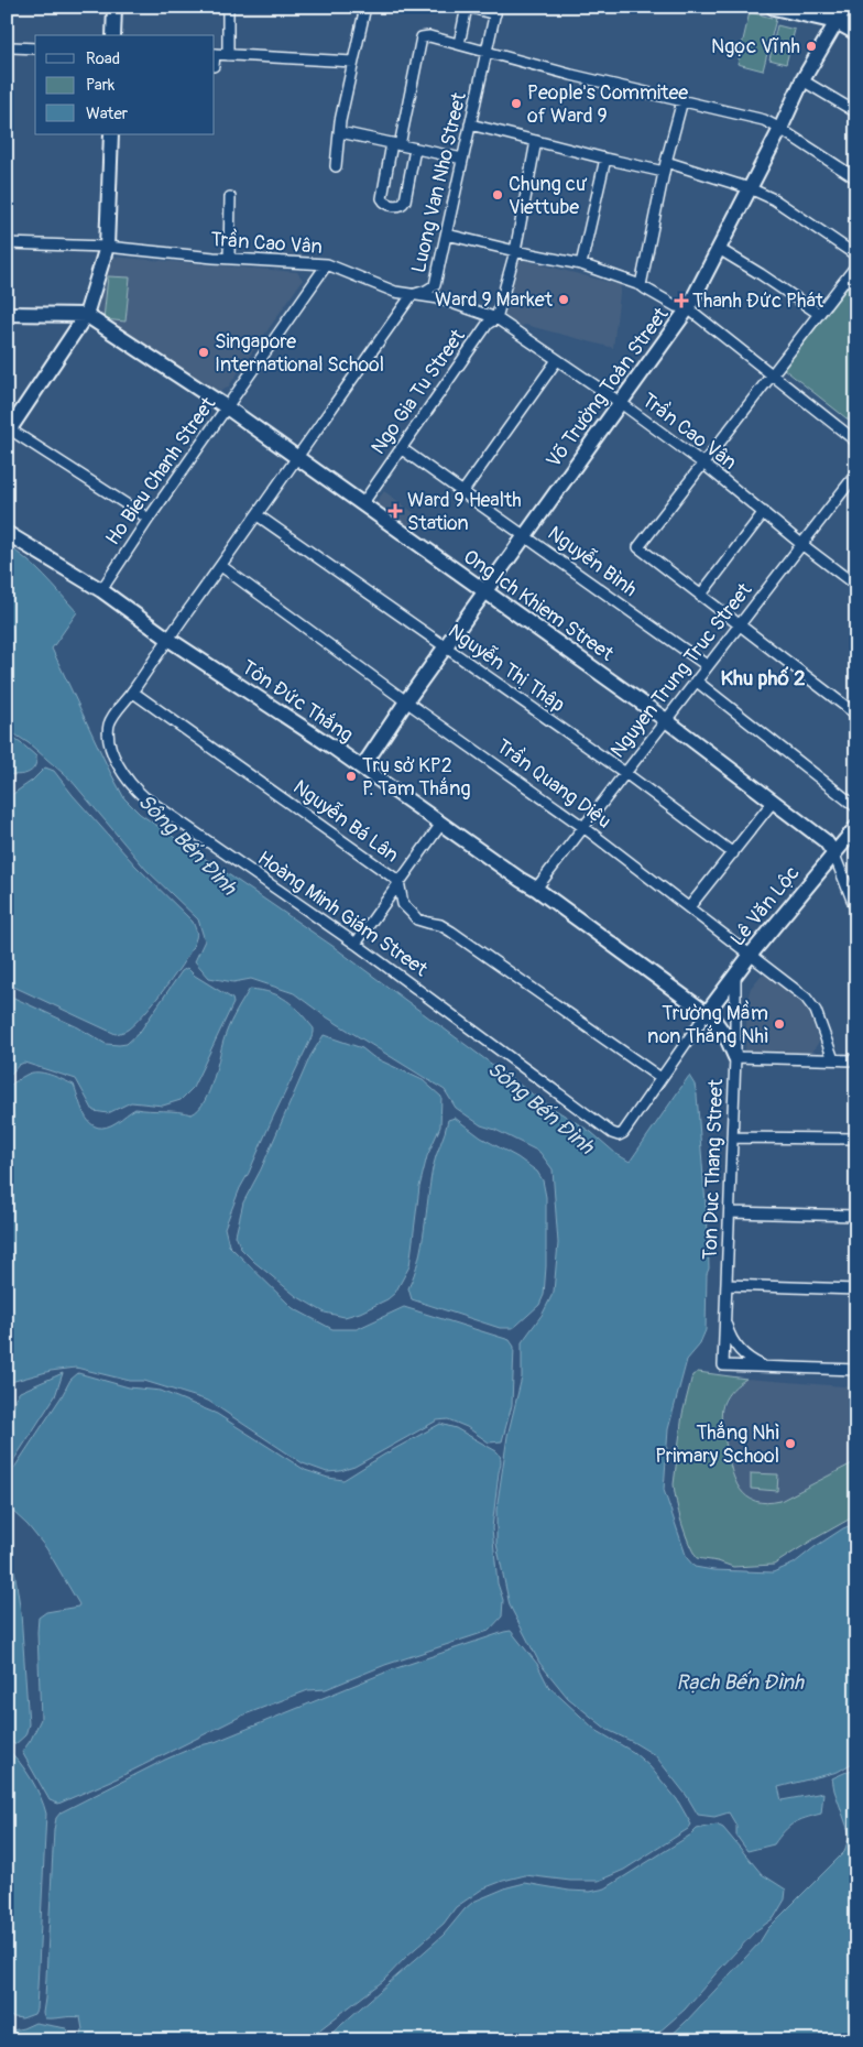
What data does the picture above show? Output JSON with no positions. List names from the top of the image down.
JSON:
{
  "streets": {
    "street": [
      "Luong Van Nho Street",
      "Trần Cao Vân",
      "Võ Trường Toản Street",
      "Ngo Gia Tu Street",
      "Ho Bieu Chanh Street",
      "Nguyễn Bình",
      "Ong Ich Khiem Street",
      "Nguyễn Thị Thập",
      "Nguyen Trung Truc Street",
      "Tôn Đức Thắng",
      "Trần Quang Diệu",
      "Nguyễn Bá Lân",
      "Lê Văn Lộc",
      "Hoàng Minh Giám Street",
      "Ton Duc Thang Street"
    ]
  },
  "crossings": [
    ["Luong Van Nho Street", "Trần Cao Vân"],
    ["Luong Van Nho Street", "Ong Ich Khiem Street"],
    ["Luong Van Nho Street", "Nguyễn Thị Thập"],
    ["Luong Van Nho Street", "Tôn Đức Thắng"],
    ["Luong Van Nho Street", "Trần Quang Diệu"],
    ["Luong Van Nho Street", "Hoàng Minh Giám Street"],
    ["Trần Cao Vân", "Võ Trường Toản Street"],
    ["Trần Cao Vân", "Ngo Gia Tu Street"],
    ["Trần Cao Vân", "Ho Bieu Chanh Street"],
    ["Trần Cao Vân", "Nguyen Trung Truc Street"],
    ["Võ Trường Toản Street", "Nguyễn Bình"],
    ["Võ Trường Toản Street", "Ong Ich Khiem Street"],
    ["Võ Trường Toản Street", "Nguyễn Thị Thập"],
    ["Võ Trường Toản Street", "Tôn Đức Thắng"],
    ["Võ Trường Toản Street", "Trần Quang Diệu"],
    ["Ngo Gia Tu Street", "Nguyễn Bình"],
    ["Ngo Gia Tu Street", "Ong Ich Khiem Street"],
    ["Ho Bieu Chanh Street", "Ong Ich Khiem Street"],
    ["Ho Bieu Chanh Street", "Tôn Đức Thắng"],
    ["Nguyễn Bình", "Nguyen Trung Truc Street"],
    ["Ong Ich Khiem Street", "Nguyen Trung Truc Street"],
    ["Ong Ich Khiem Street", "Lê Văn Lộc"],
    ["Nguyễn Thị Thập", "Nguyen Trung Truc Street"],
    ["Nguyen Trung Truc Street", "Tôn Đức Thắng"],
    ["Nguyen Trung Truc Street", "Trần Quang Diệu"],
    ["Tôn Đức Thắng", "Lê Văn Lộc"],
    ["Tôn Đức Thắng", "Hoàng Minh Giám Street"],
    ["Tôn Đức Thắng", "Ton Duc Thang Street"],
    ["Trần Quang Diệu", "Lê Văn Lộc"],
    ["Nguyễn Bá Lân", "Hoàng Minh Giám Street"],
    ["Lê Văn Lộc", "Ton Duc Thang Street"]
  ],
  "districts": ["Khu phố 2"],
  "water": ["Sông Bến Đình", "Rạch Bến Đình"],
  "places": {
    "other": [
      "Ngọc Vĩnh",
      "People's Commitee of Ward 9",
      "Chung cư Viettube",
      "Ward 9 Market",
      "Singapore International School",
      "Trụ sở KP2 P. Tam Thắng",
      "Trường Mầm non Thắng Nhì",
      "Thắng Nhì Primary School"
    ],
    "health": ["Thanh Đức Phát", "Ward 9 Health Station"]
  },
  "legend": ["Road", "Park", "Water"]
}
